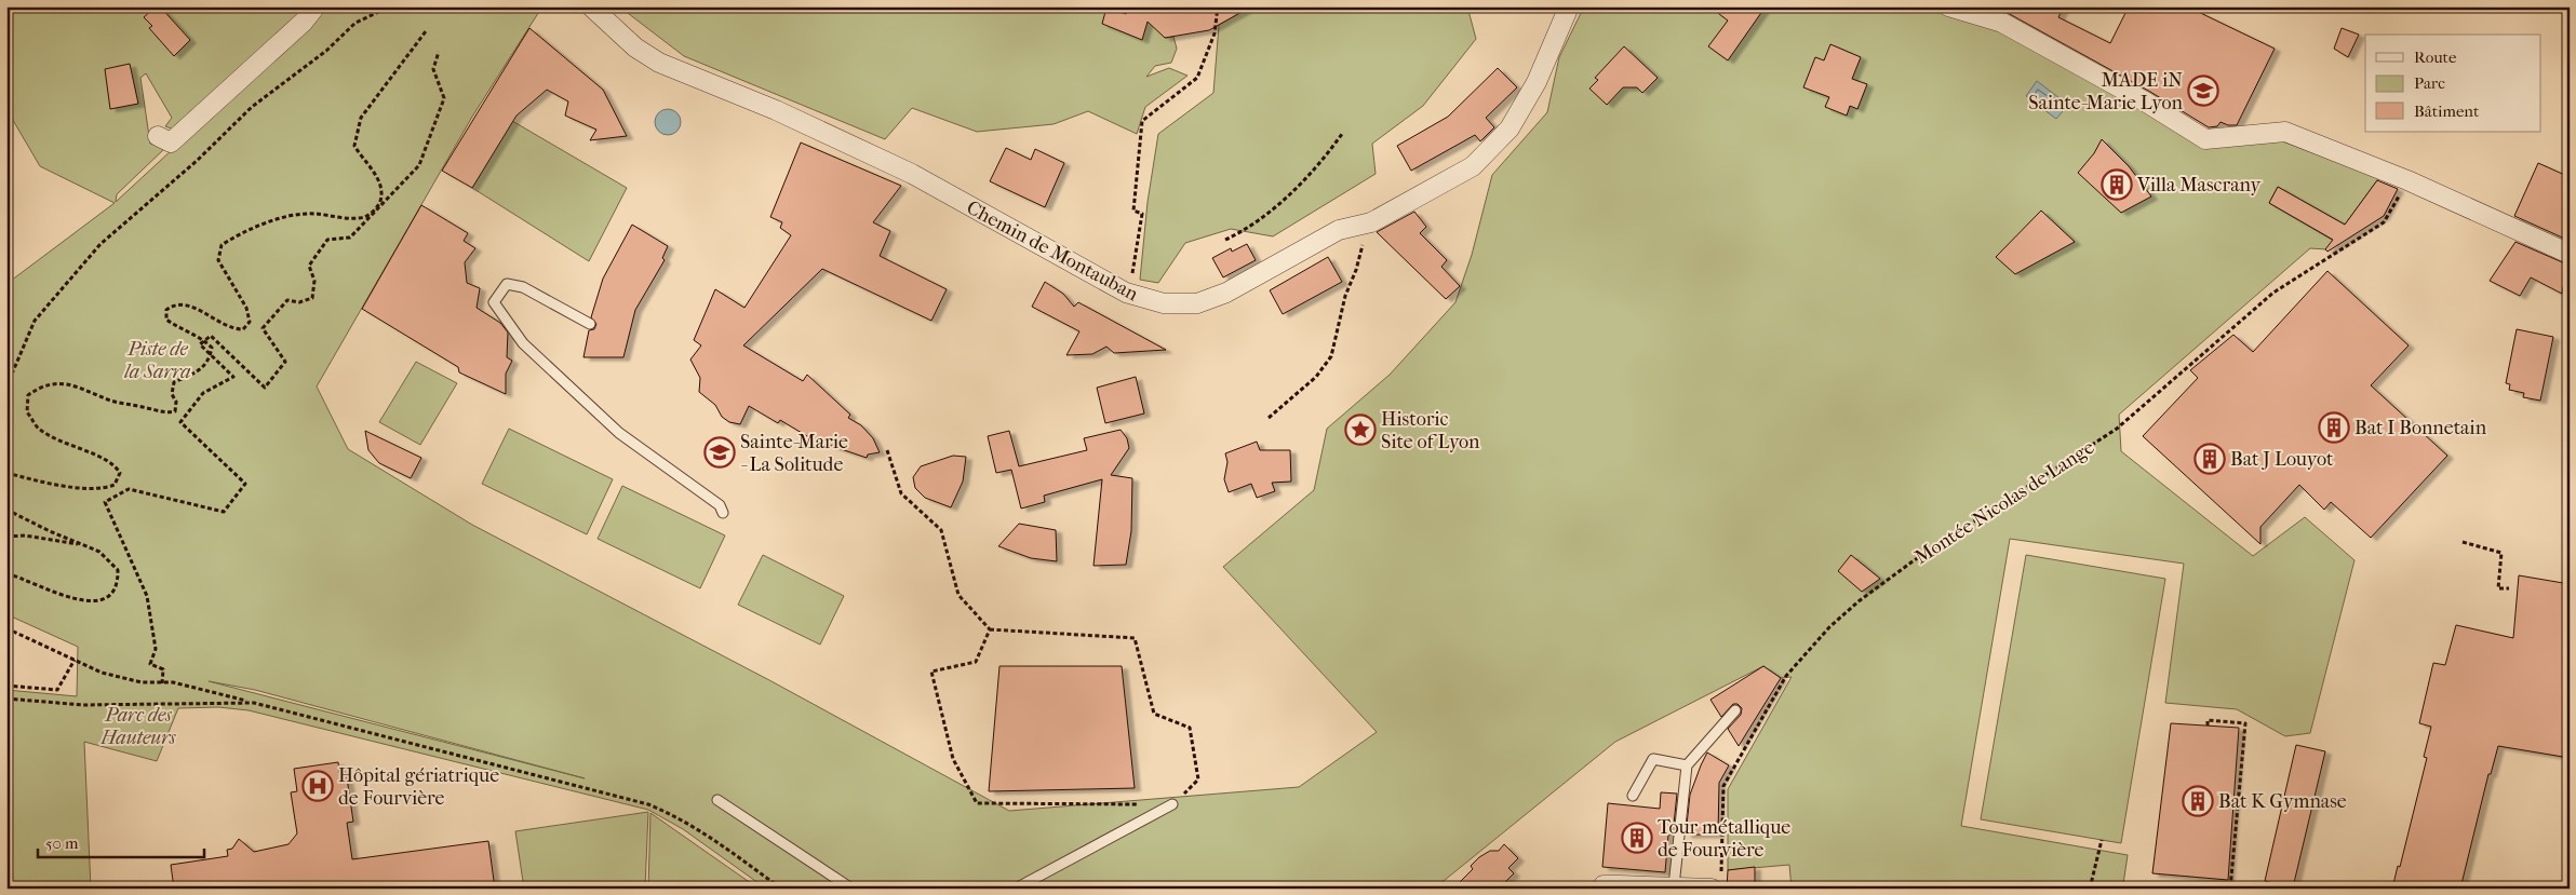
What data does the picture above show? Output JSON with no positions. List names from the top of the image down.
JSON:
{
  "streets": {
    "street": ["Chemin de Montauban"],
    "path": ["Montée Nicolas de Lange"]
  },
  "parks": ["Piste de la Sarra", "Parc des Hauteurs"],
  "places": {
    "school or university": ["MADE iN Sainte-Marie Lyon", "Sainte-Marie - La Solitude"],
    "building": [
      "Villa Mascrany",
      "Bat I Bonnetain",
      "Bat J Louyot",
      "Bat K Gymnase",
      "Tour métallique de Fourvière"
    ],
    "place": ["Historic Site of Lyon"],
    "hospital": ["Hôpital gériatrique de Fourvière"]
  },
  "legend": ["Route", "Parc", "Bâtiment"],
  "scale_bar": "50 m"
}
